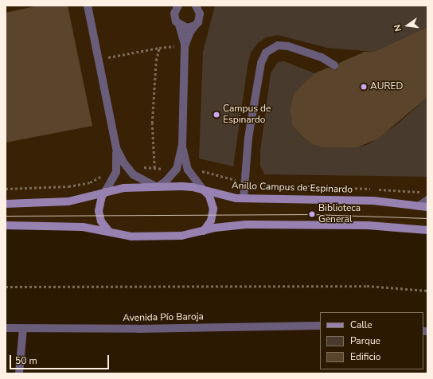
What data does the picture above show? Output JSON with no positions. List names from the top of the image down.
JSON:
{
  "streets": {
    "main road": ["Anillo Campus de Espinardo"],
    "street": ["Avenida Pío Baroja"]
  },
  "places": ["AURED", "Campus de Espinardo", "Biblioteca General"],
  "legend": ["Calle", "Parque", "Edificio"],
  "scale_bar": "50 m",
  "north": "left"
}
